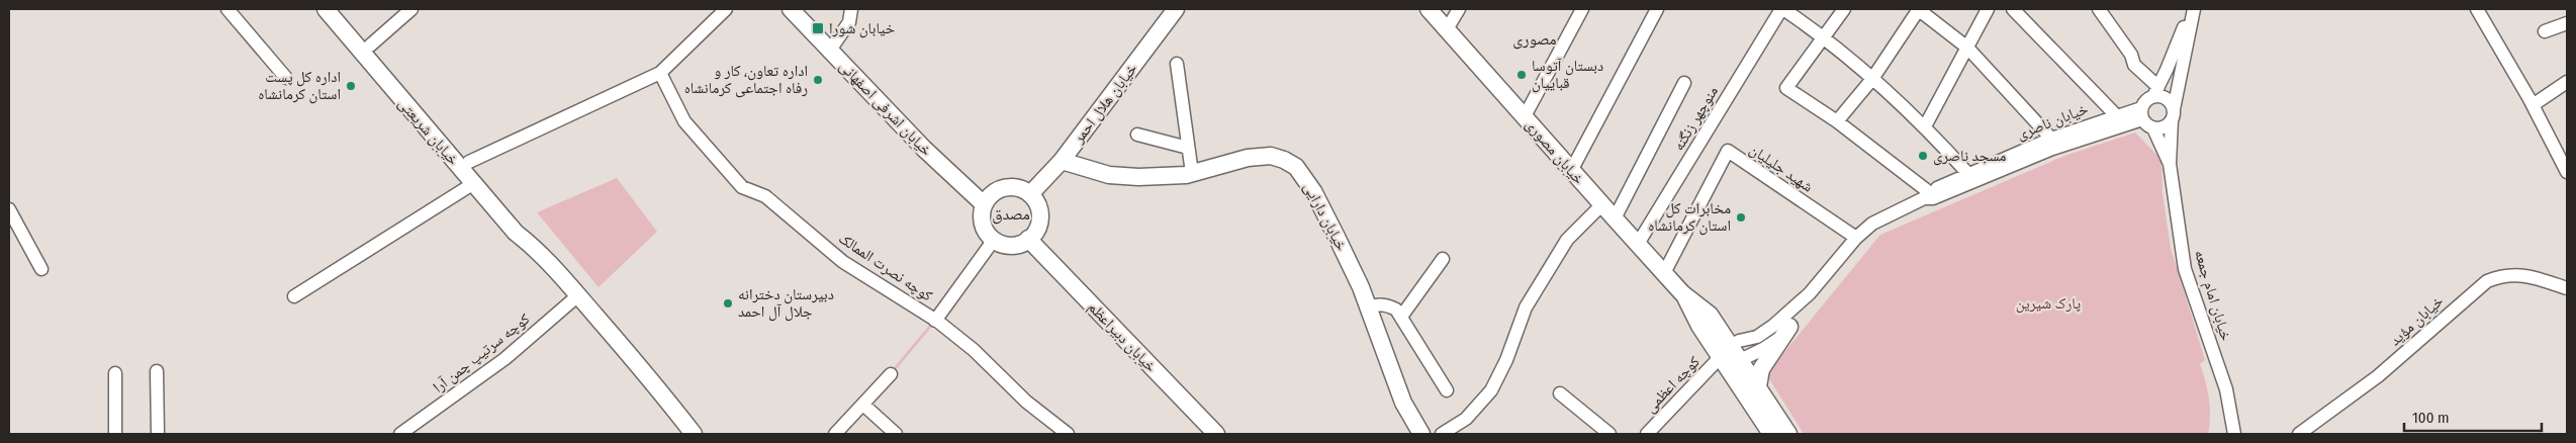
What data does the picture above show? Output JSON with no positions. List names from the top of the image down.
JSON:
{
  "streets": {
    "main road": [
      "خیابان هلال احمر",
      "خیابان اشرفی اصفهانی",
      "خیابان شریعتی",
      "خیابان مصوری",
      "خیابان دارایی",
      "خیابان دبیراعظم"
    ],
    "street": [
      "منوچهر زنگنه",
      "خیابان ناصری",
      "شهید جلیلیان",
      "کوچه نصرت الممالک",
      "خیابان امام جمعه",
      "خیابان مؤید",
      "کوچه سرتیپ چمن آرا",
      "کوچه اعظمی"
    ]
  },
  "crossings": [
    ["خیابان هلال احمر", "خیابان اشرفی اصفهانی"],
    ["خیابان هلال احمر", "خیابان دارایی"],
    ["خیابان هلال احمر", "خیابان دبیراعظم"],
    ["خیابان اشرفی اصفهانی", "خیابان دبیراعظم"],
    ["منوچهر زنگنه", "خیابان مصوری"],
    ["خیابان ناصری", "خیابان مصوری"],
    ["خیابان ناصری", "شهید جلیلیان"],
    ["خیابان ناصری", "کوچه اعظمی"],
    ["خیابان شریعتی", "کوچه سرتیپ چمن آرا"],
    ["خیابان مصوری", "شهید جلیلیان"],
    ["خیابان مصوری", "کوچه اعظمی"]
  ],
  "districts": ["مصوری", "مصدق"],
  "parks": ["پارک شیرین"],
  "places": {
    "transit": ["خیابان شورا"],
    "other": [
      "دبستان آتوسا قباییان",
      "اداره تعاون، کار و رفاه اجتماعی کرمانشاه",
      "اداره کل پست استان کرمانشاه",
      "مسجد ناصری",
      "مخابرات کل استان کرمانشاه",
      "دبیرستان دخترانه جلال آل احمد"
    ]
  },
  "scale_bar": "100 m"
}
